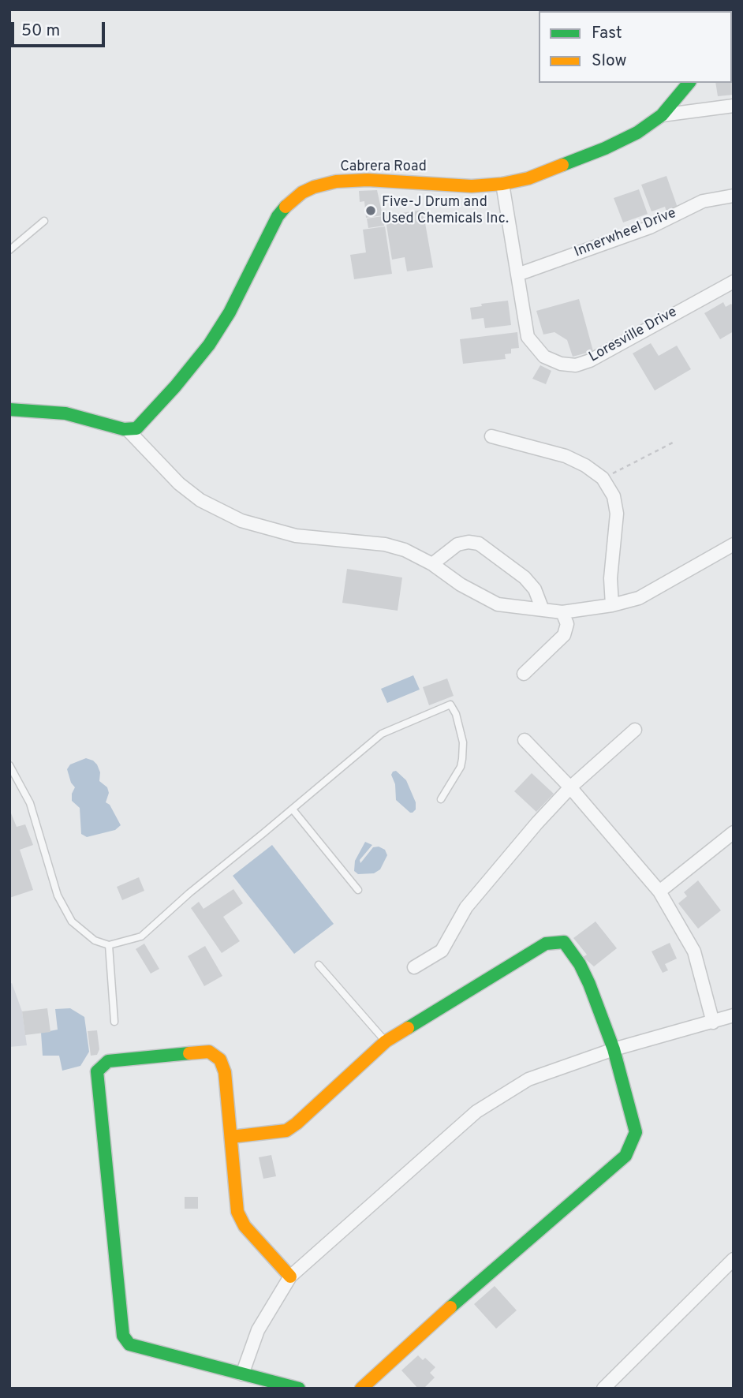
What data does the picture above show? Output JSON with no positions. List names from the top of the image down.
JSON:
{
  "streets": {
    "street": ["Cabrera Road", "Innerwheel Drive", "Loresville Drive"]
  },
  "crossings": [
    ["Cabrera Road", "Loresville Drive"],
    ["Innerwheel Drive", "Loresville Drive"]
  ],
  "places": ["Five-J Drum and Used Chemicals Inc."],
  "legend": ["Fast", "Slow"],
  "scale_bar": "50 m"
}
